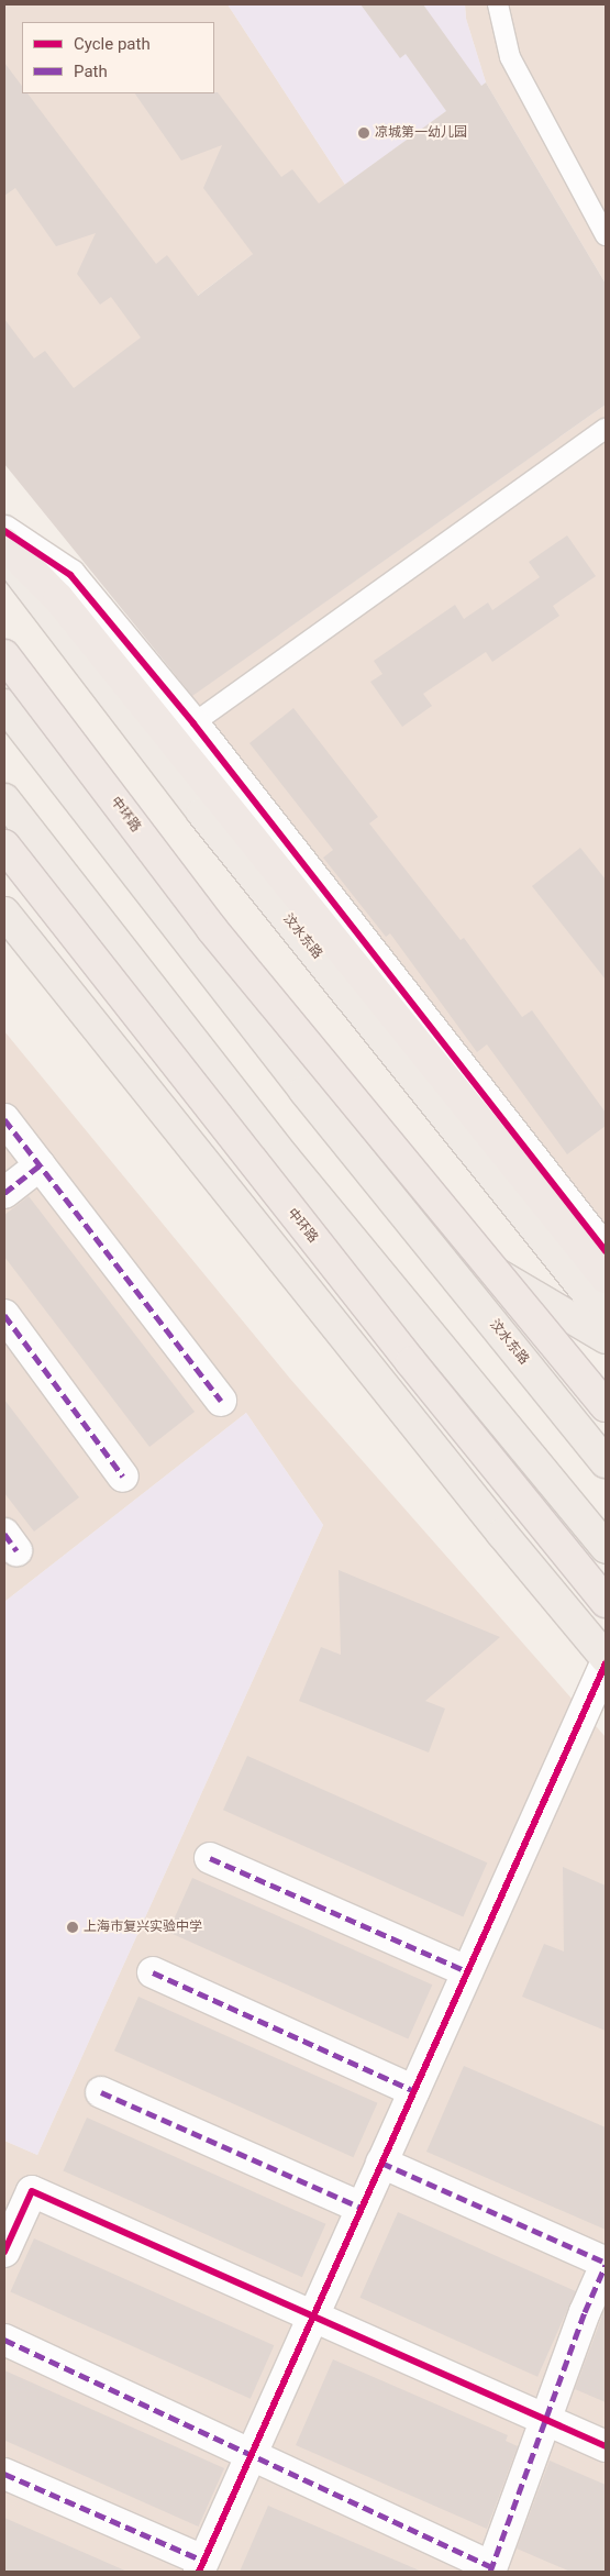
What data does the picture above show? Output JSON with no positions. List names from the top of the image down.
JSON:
{
  "streets": {
    "highway": ["中环路"],
    "main road": ["汶水东路"]
  },
  "places": ["凉城第一幼儿园", "上海市复兴实验中学"],
  "legend": ["Cycle path", "Path"]
}
